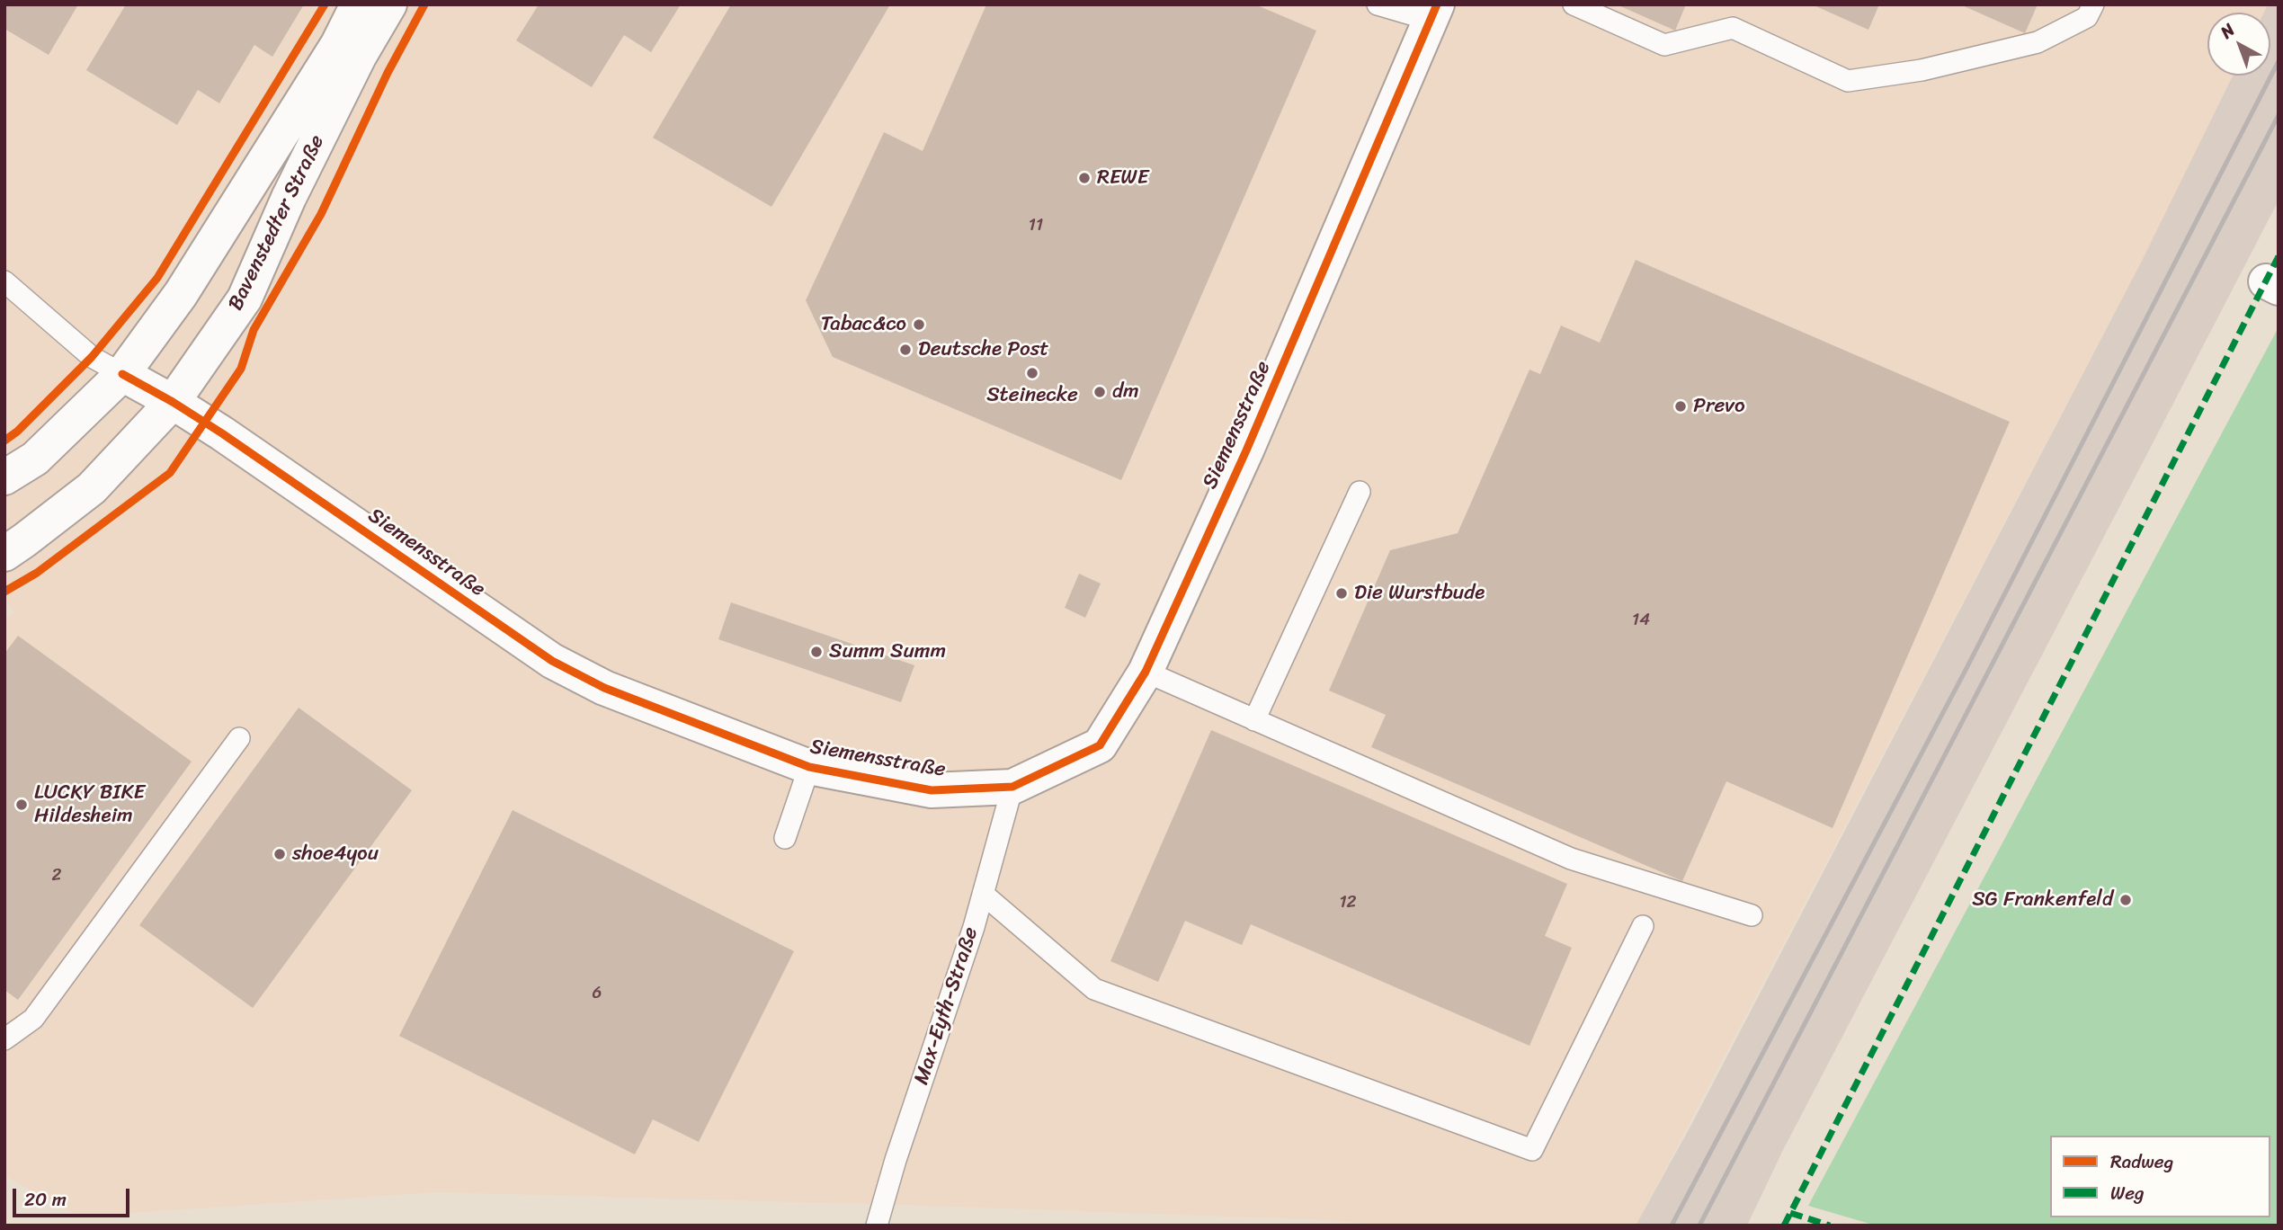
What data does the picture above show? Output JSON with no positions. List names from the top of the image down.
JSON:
{
  "streets": {
    "street": ["Bavenstedter Straße", "Siemensstraße"],
    "lane": ["Max-Eyth-Straße"]
  },
  "crossings": [
    ["Bavenstedter Straße", "Siemensstraße"],
    ["Siemensstraße", "Max-Eyth-Straße"]
  ],
  "places": [
    "REWE",
    "Tabac&co",
    "Deutsche Post",
    "Steinecke",
    "dm",
    "Prevo",
    "Die Wurstbude",
    "Summ Summ",
    "LUCKY BIKE Hildesheim",
    "shoe4you",
    "SG Frankenfeld"
  ],
  "house_numbers": [
    "11",
    "14",
    "2",
    "12",
    "6"
  ],
  "legend": ["Radweg", "Weg"],
  "scale_bar": "20 m",
  "north": "top left"
}
